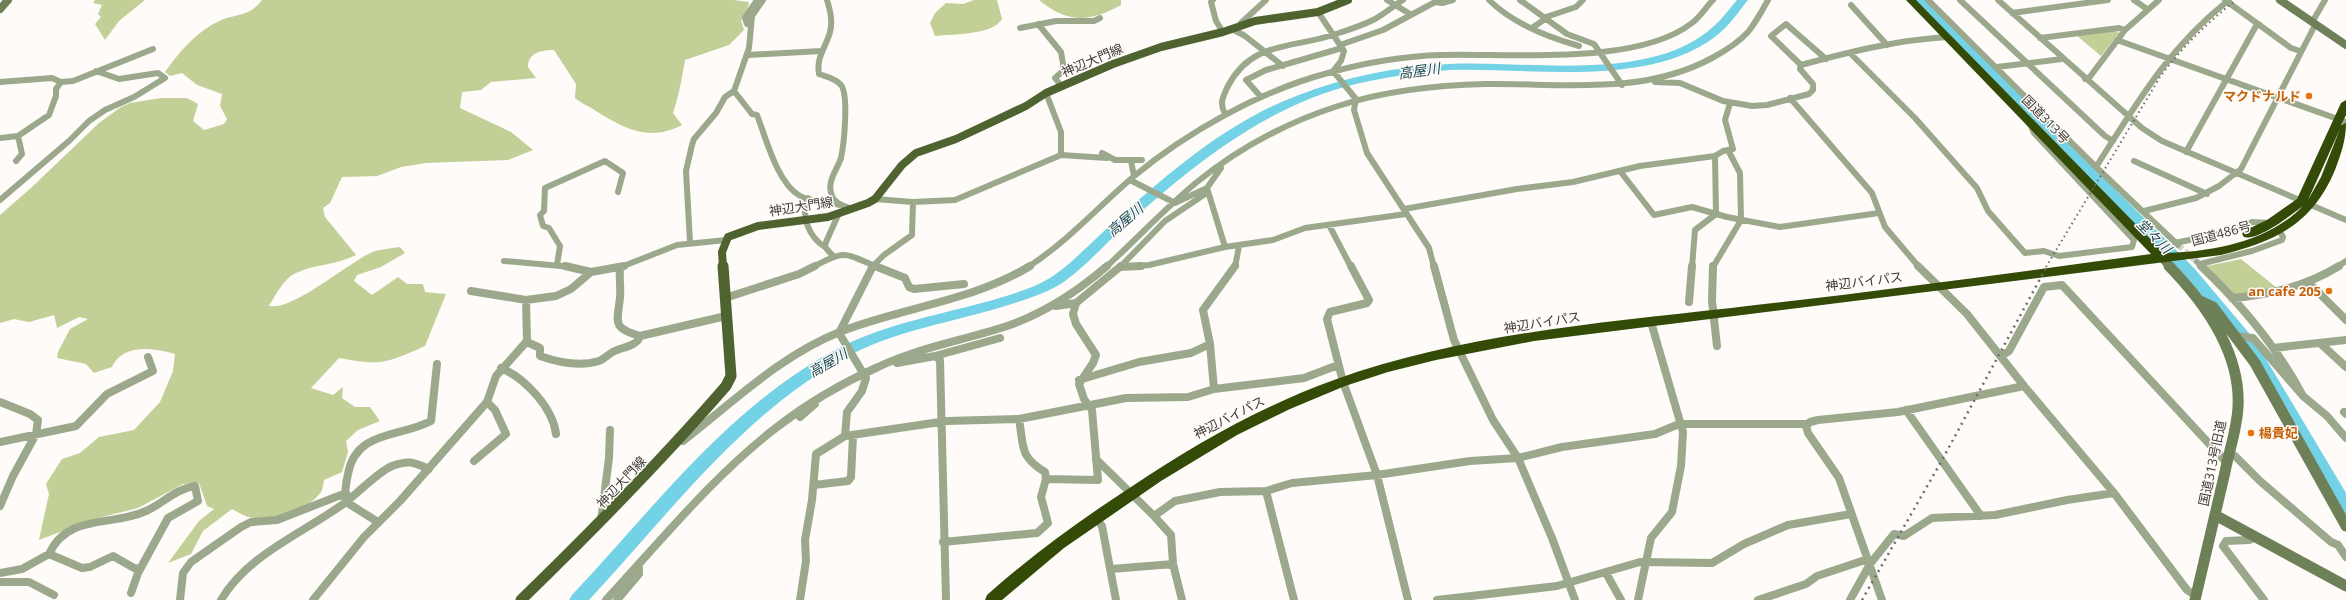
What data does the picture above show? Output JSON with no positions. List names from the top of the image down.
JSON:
{
  "streets": {
    "highway": ["国道313号", "国道486号", "神辺バイパス"],
    "main road": ["神辺大門線"],
    "street": ["国道313号旧道"]
  },
  "crossings": [
    ["国道313号", "国道486号"],
    ["国道313号", "神辺バイパス"],
    ["国道313号", "国道313号旧道"],
    ["国道486号", "神辺バイパス"],
    ["国道486号", "国道313号旧道"],
    ["神辺バイパス", "国道313号旧道"]
  ],
  "water": ["高屋川", "堂々川"],
  "places": ["マクドナルド", "an cafe 205", "楊貴妃"]
}
